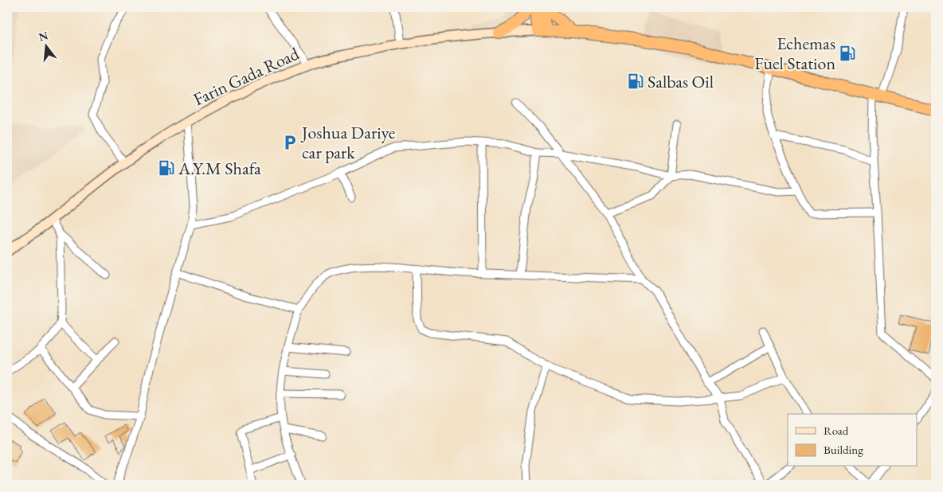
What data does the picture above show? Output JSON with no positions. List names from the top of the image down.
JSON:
{
  "streets": {
    "main road": ["Farin Gada Road"]
  },
  "places": {
    "fuel station": ["Echemas Fuel Station", "Salbas Oil", "A.Y.M Shafa"],
    "parking": ["Joshua Dariye car park"]
  },
  "legend": ["Road", "Building"],
  "north": "top"
}
